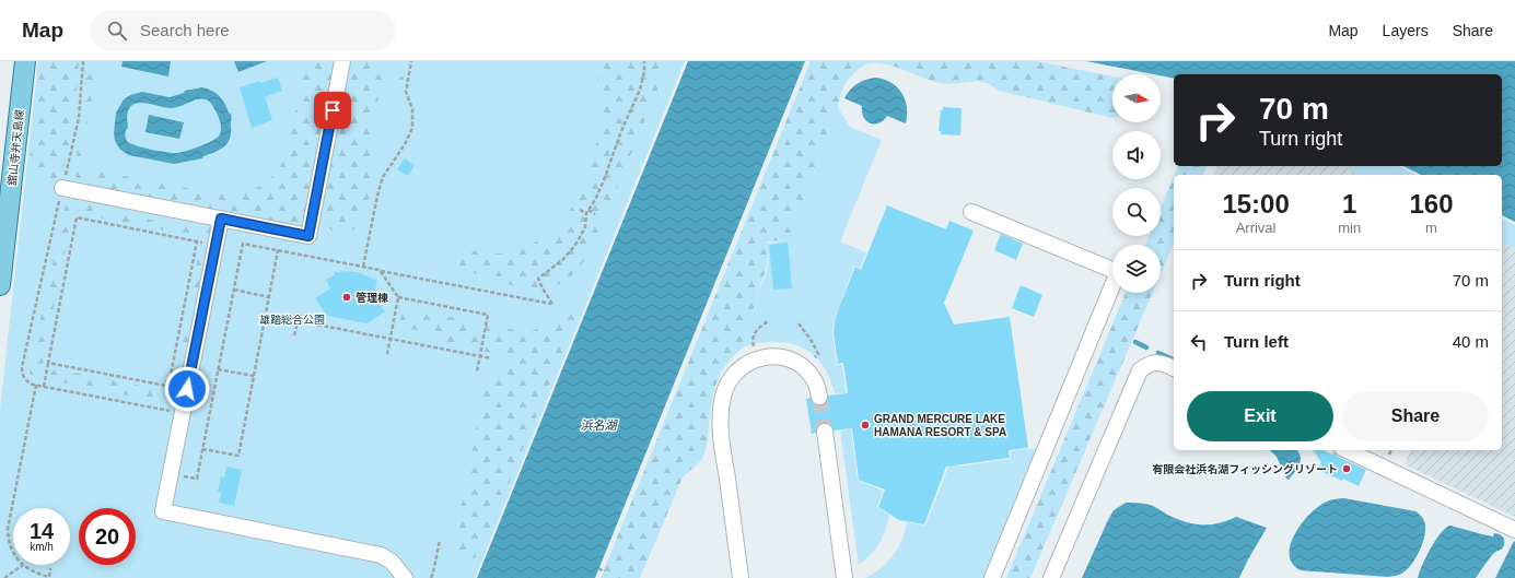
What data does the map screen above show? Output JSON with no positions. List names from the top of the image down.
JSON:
{
  "streets": {
    "main road": ["舘山寺弁天島線"]
  },
  "water": ["浜名湖"],
  "parks": ["雄踏総合公園"],
  "places": ["管理棟", "GRAND MERCURE LAKE HAMANA RESORT & SPA", "有限会社浜名湖フィッシングリゾート"],
  "north": "right",
  "page": {
    "header": "Map",
    "search": "Search here",
    "nav": ["Map", "Layers", "Share"],
    "turn": ["70 m", "Turn right"],
    "eta": [
      "15:00",
      "Arrival",
      "1",
      "min",
      "160",
      "m"
    ],
    "list": [
      {
        "name": "Turn right",
        "value": "70 m"
      },
      {
        "name": "Turn left",
        "value": "40 m"
      }
    ],
    "buttons": ["Exit", "Share"],
    "speed": "14 km/h",
    "limit": "20"
  }
}
